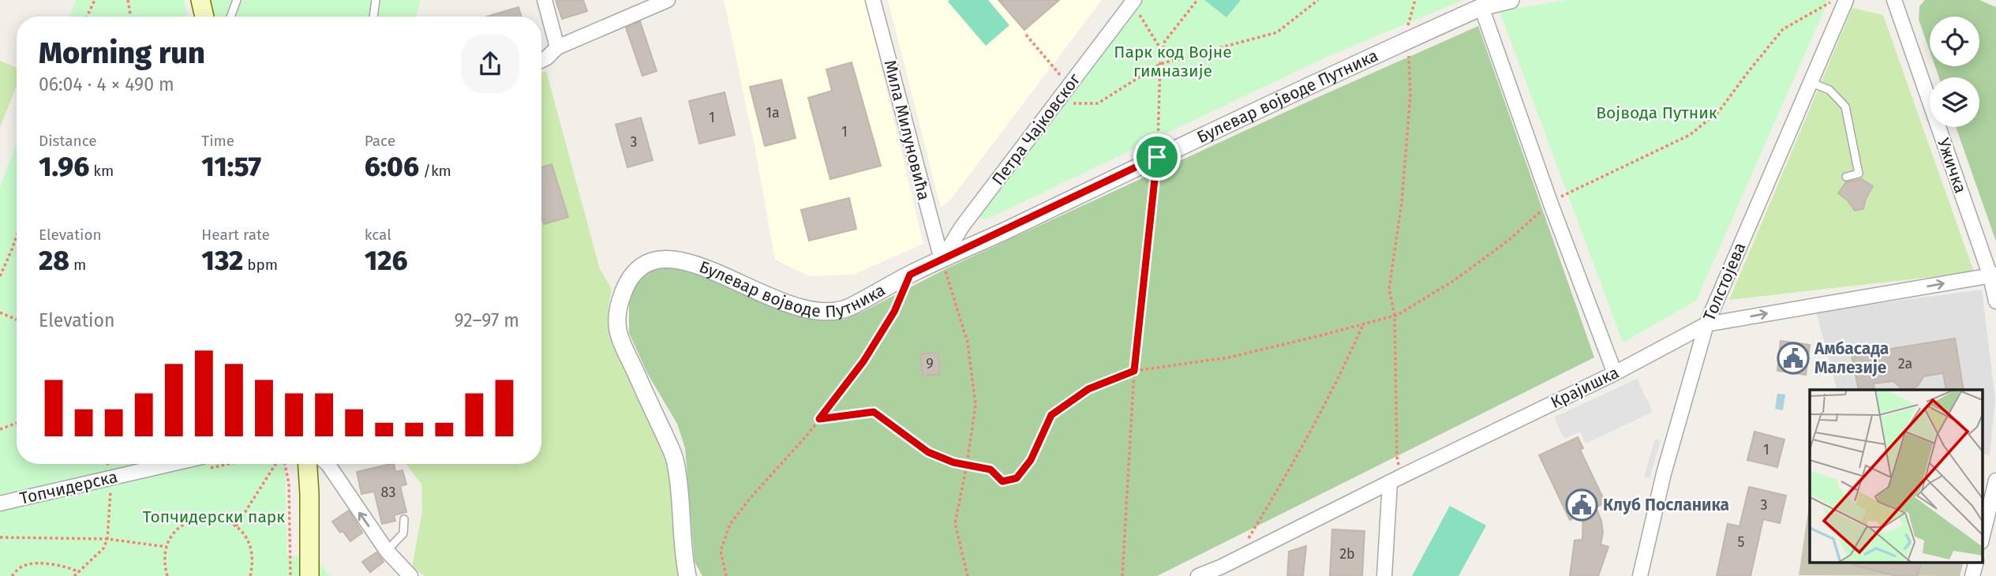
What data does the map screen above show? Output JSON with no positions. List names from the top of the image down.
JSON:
{
  "streets": {
    "street": [
      "Булевар војводе Путника",
      "Петра Чајковског",
      "Мила Милуновића",
      "Ужичка",
      "Толстојева",
      "Крајишка",
      "Топчидерска"
    ]
  },
  "crossings": [
    ["Булевар војводе Путника", "Петра Чајковског"],
    ["Булевар војводе Путника", "Мила Милуновића"],
    ["Петра Чајковског", "Мила Милуновића"],
    ["Ужичка", "Крајишка"],
    ["Толстојева", "Крајишка"]
  ],
  "parks": ["Парк код Војне гимназије", "Војвода Путник", "Топчидерски парк"],
  "places": {
    "public building": ["Амбасада Малезије", "Клуб Посланика"]
  },
  "house_numbers": [
    "1a",
    "1",
    "1",
    "3",
    "9",
    "2a",
    "1",
    "83",
    "3",
    "5",
    "2b"
  ],
  "page": {
    "heading": ["Morning run", "06:04 · 4 × 490 m"],
    "stats": [
      ["Distance", "1.96 km"],
      ["Time", "11:57"],
      ["Pace", "6:06 /km"],
      ["Elevation", "28 m"],
      ["Heart rate", "132 bpm"],
      ["kcal", "126"]
    ],
    "chart": ["Elevation", "92–97 m"]
  }
}
